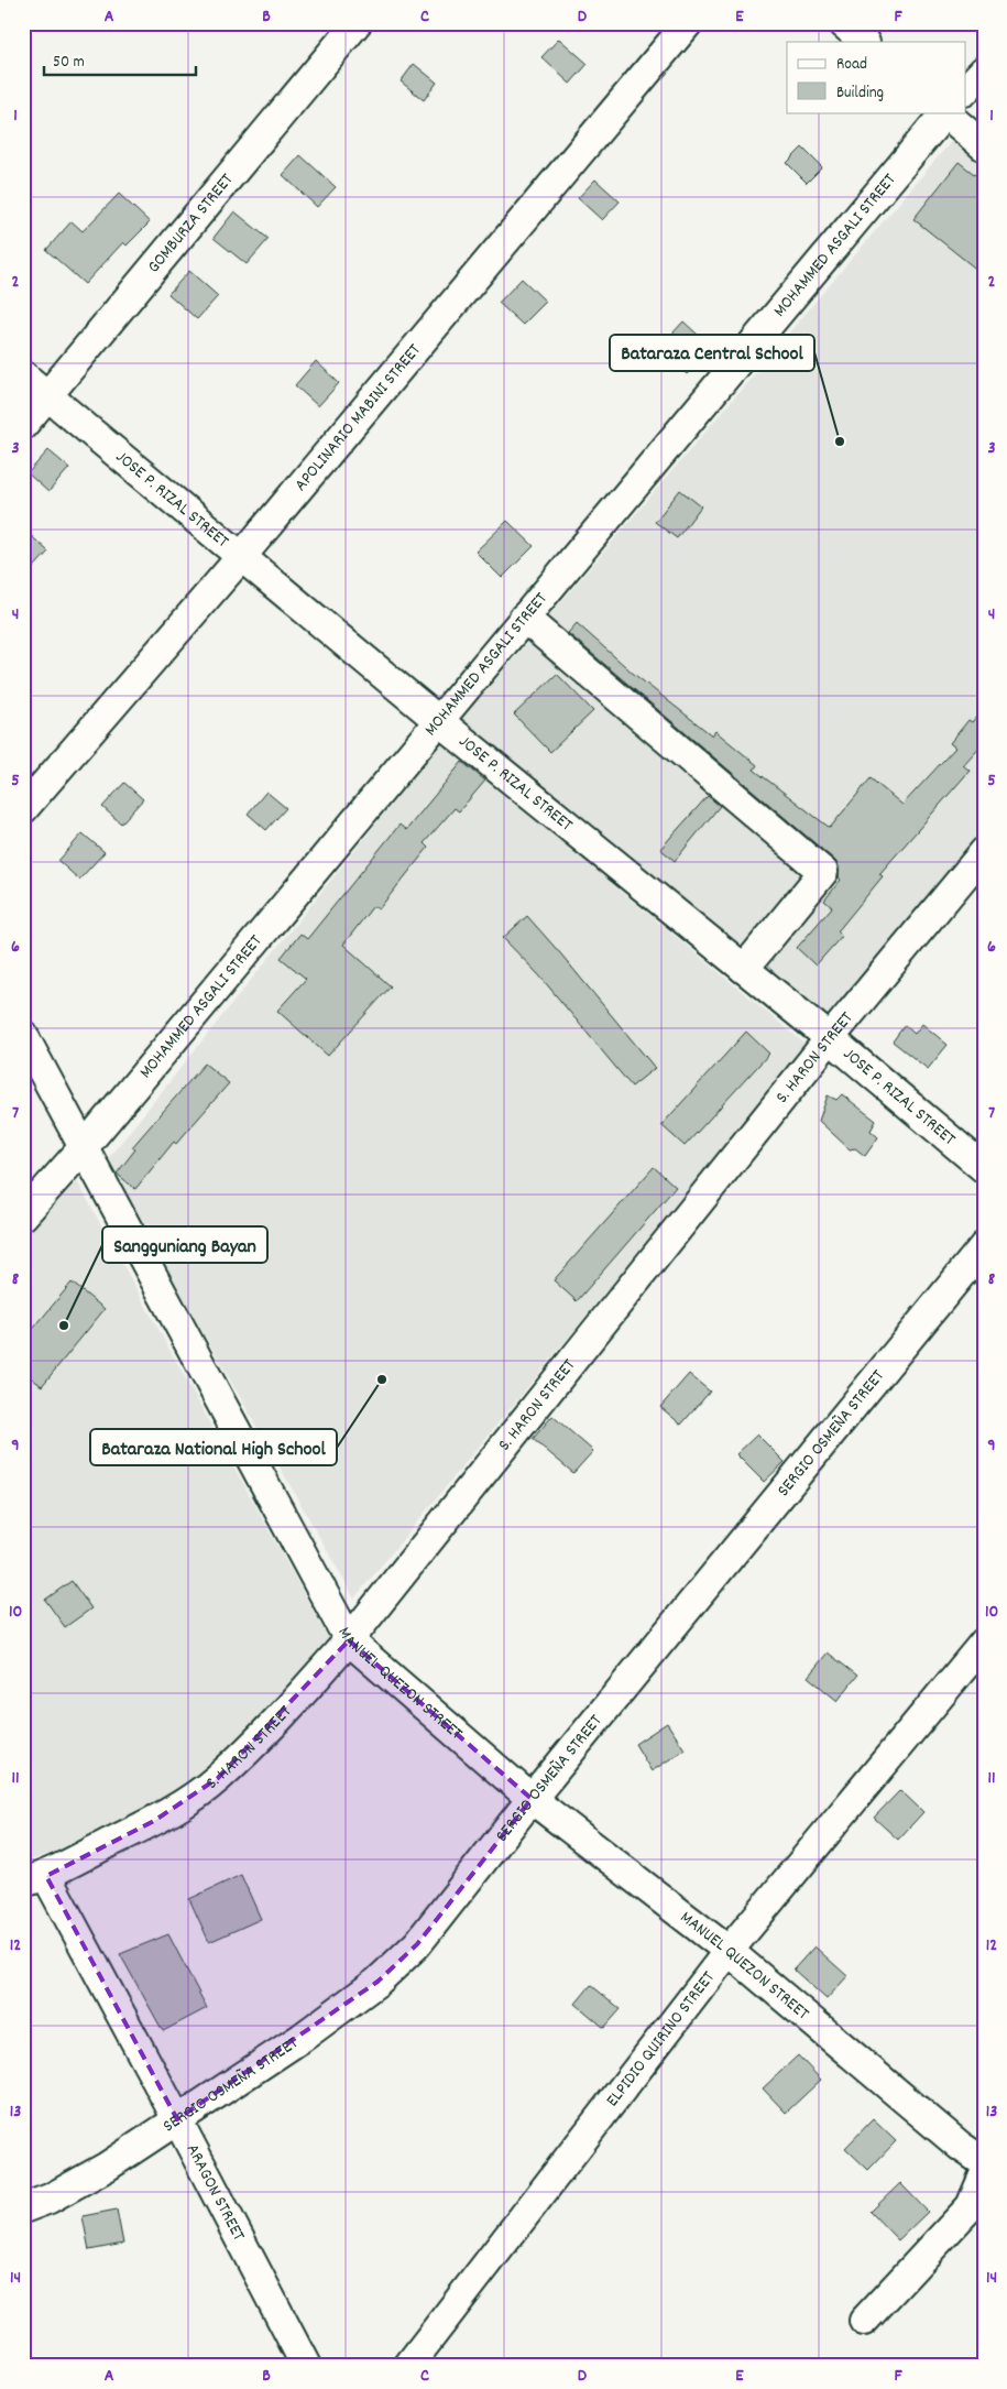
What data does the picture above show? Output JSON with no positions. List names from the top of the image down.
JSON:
{
  "streets": {
    "street": [
      "GOMBURZA STREET",
      "MOHAMMED ASGALI STREET",
      "APOLINARIO MABINI STREET",
      "JOSE P. RIZAL STREET",
      "S. HARON STREET",
      "SERGIO OSMEÑA STREET",
      "MANUEL QUEZON STREET",
      "ELPIDIO QUIRINO STREET",
      "ARAGON STREET"
    ]
  },
  "crossings": [
    ["GOMBURZA STREET", "JOSE P. RIZAL STREET"],
    ["MOHAMMED ASGALI STREET", "JOSE P. RIZAL STREET"],
    ["MOHAMMED ASGALI STREET", "MANUEL QUEZON STREET"],
    ["APOLINARIO MABINI STREET", "JOSE P. RIZAL STREET"],
    ["JOSE P. RIZAL STREET", "S. HARON STREET"],
    ["S. HARON STREET", "MANUEL QUEZON STREET"],
    ["S. HARON STREET", "ARAGON STREET"],
    ["SERGIO OSMEÑA STREET", "MANUEL QUEZON STREET"],
    ["SERGIO OSMEÑA STREET", "ARAGON STREET"],
    ["MANUEL QUEZON STREET", "ELPIDIO QUIRINO STREET"]
  ],
  "places": ["Bataraza Central School", "Sangguniang Bayan", "Bataraza National High School"],
  "legend": ["Road", "Building"],
  "scale_bar": "50 m",
  "grid": {
    "columns": [
      "A",
      "B",
      "C",
      "D",
      "E",
      "F"
    ],
    "rows": [
      "1",
      "2",
      "3",
      "4",
      "5",
      "6",
      "7",
      "8",
      "9",
      "10",
      "11",
      "12",
      "13",
      "14"
    ]
  }
}
